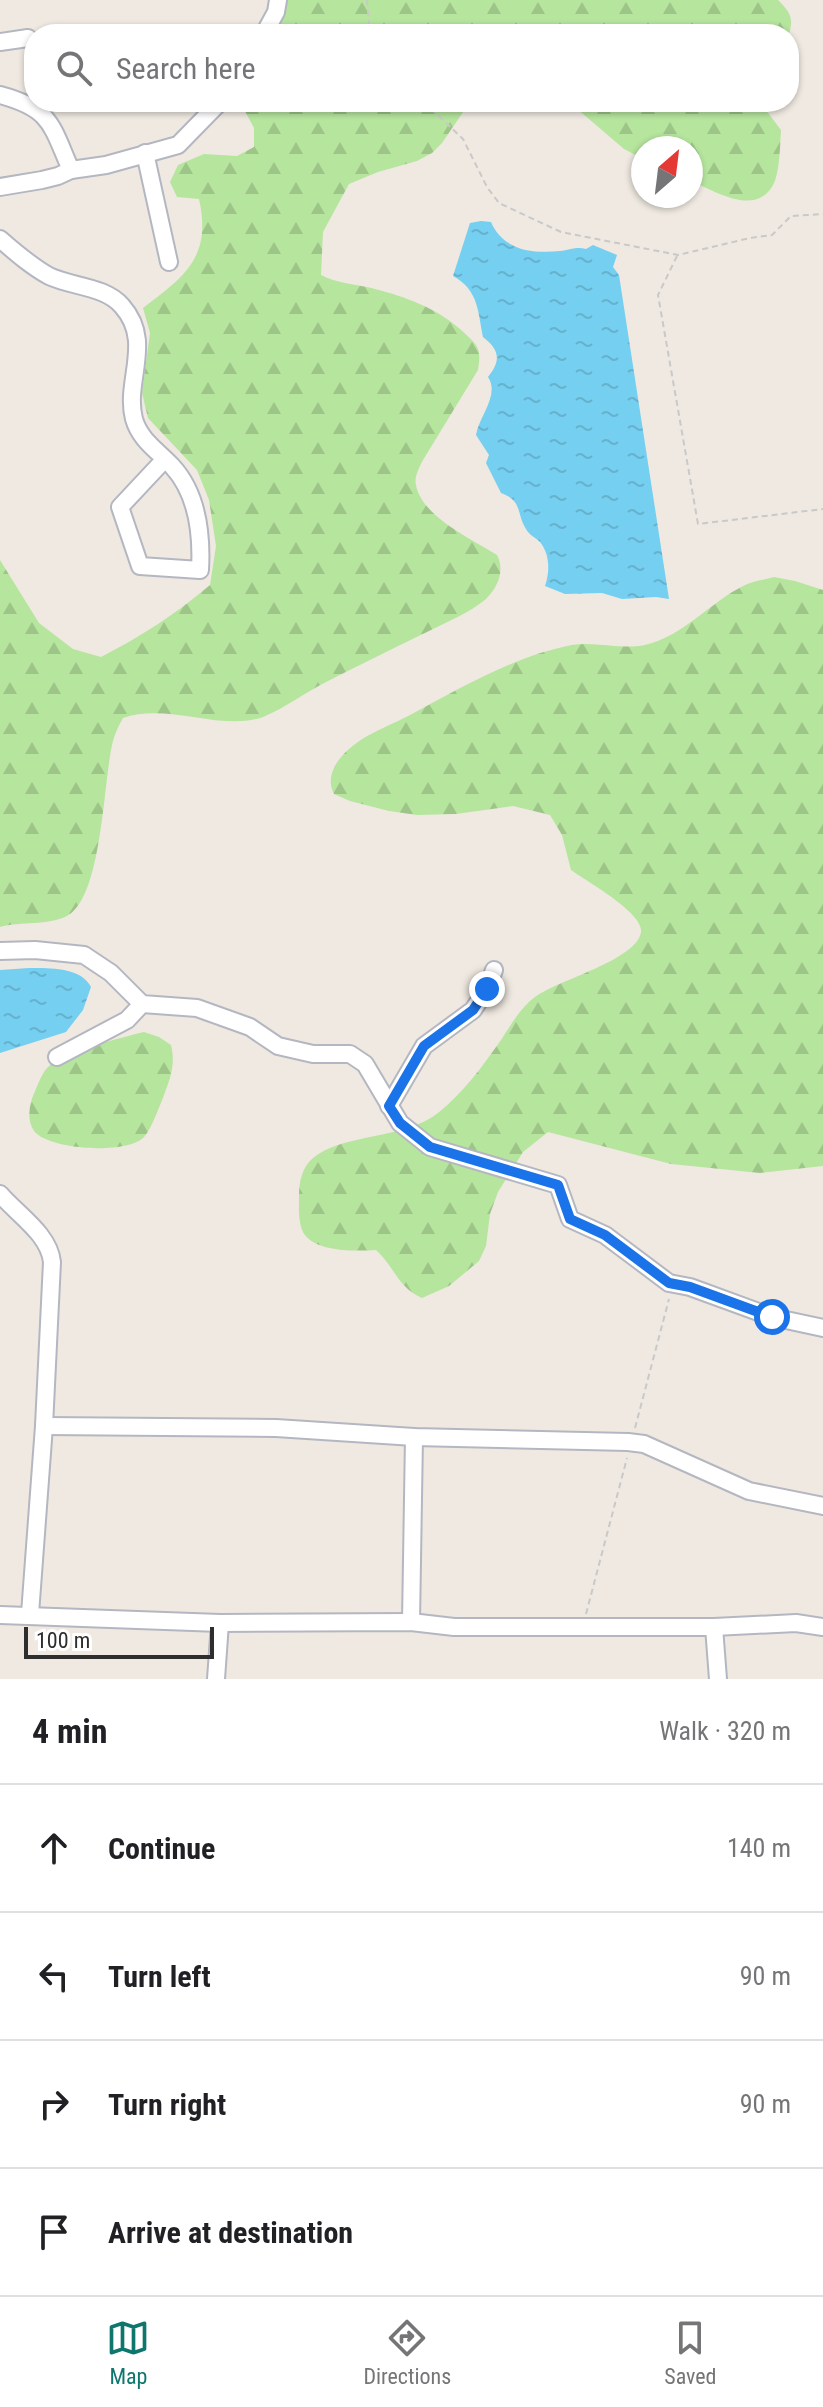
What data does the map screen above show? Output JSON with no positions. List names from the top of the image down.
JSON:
{
  "scale_bar": "100 m",
  "north": "top right",
  "page": {
    "search": "Search here",
    "scale": "100 m",
    "heading": ["4 min", "Walk · 320 m"],
    "list": [
      ["Continue", "140 m"],
      ["Turn left", "90 m"],
      ["Turn right", "90 m"],
      "Arrive at destination"
    ],
    "nav": ["Map", "Directions", "Saved"]
  }
}
